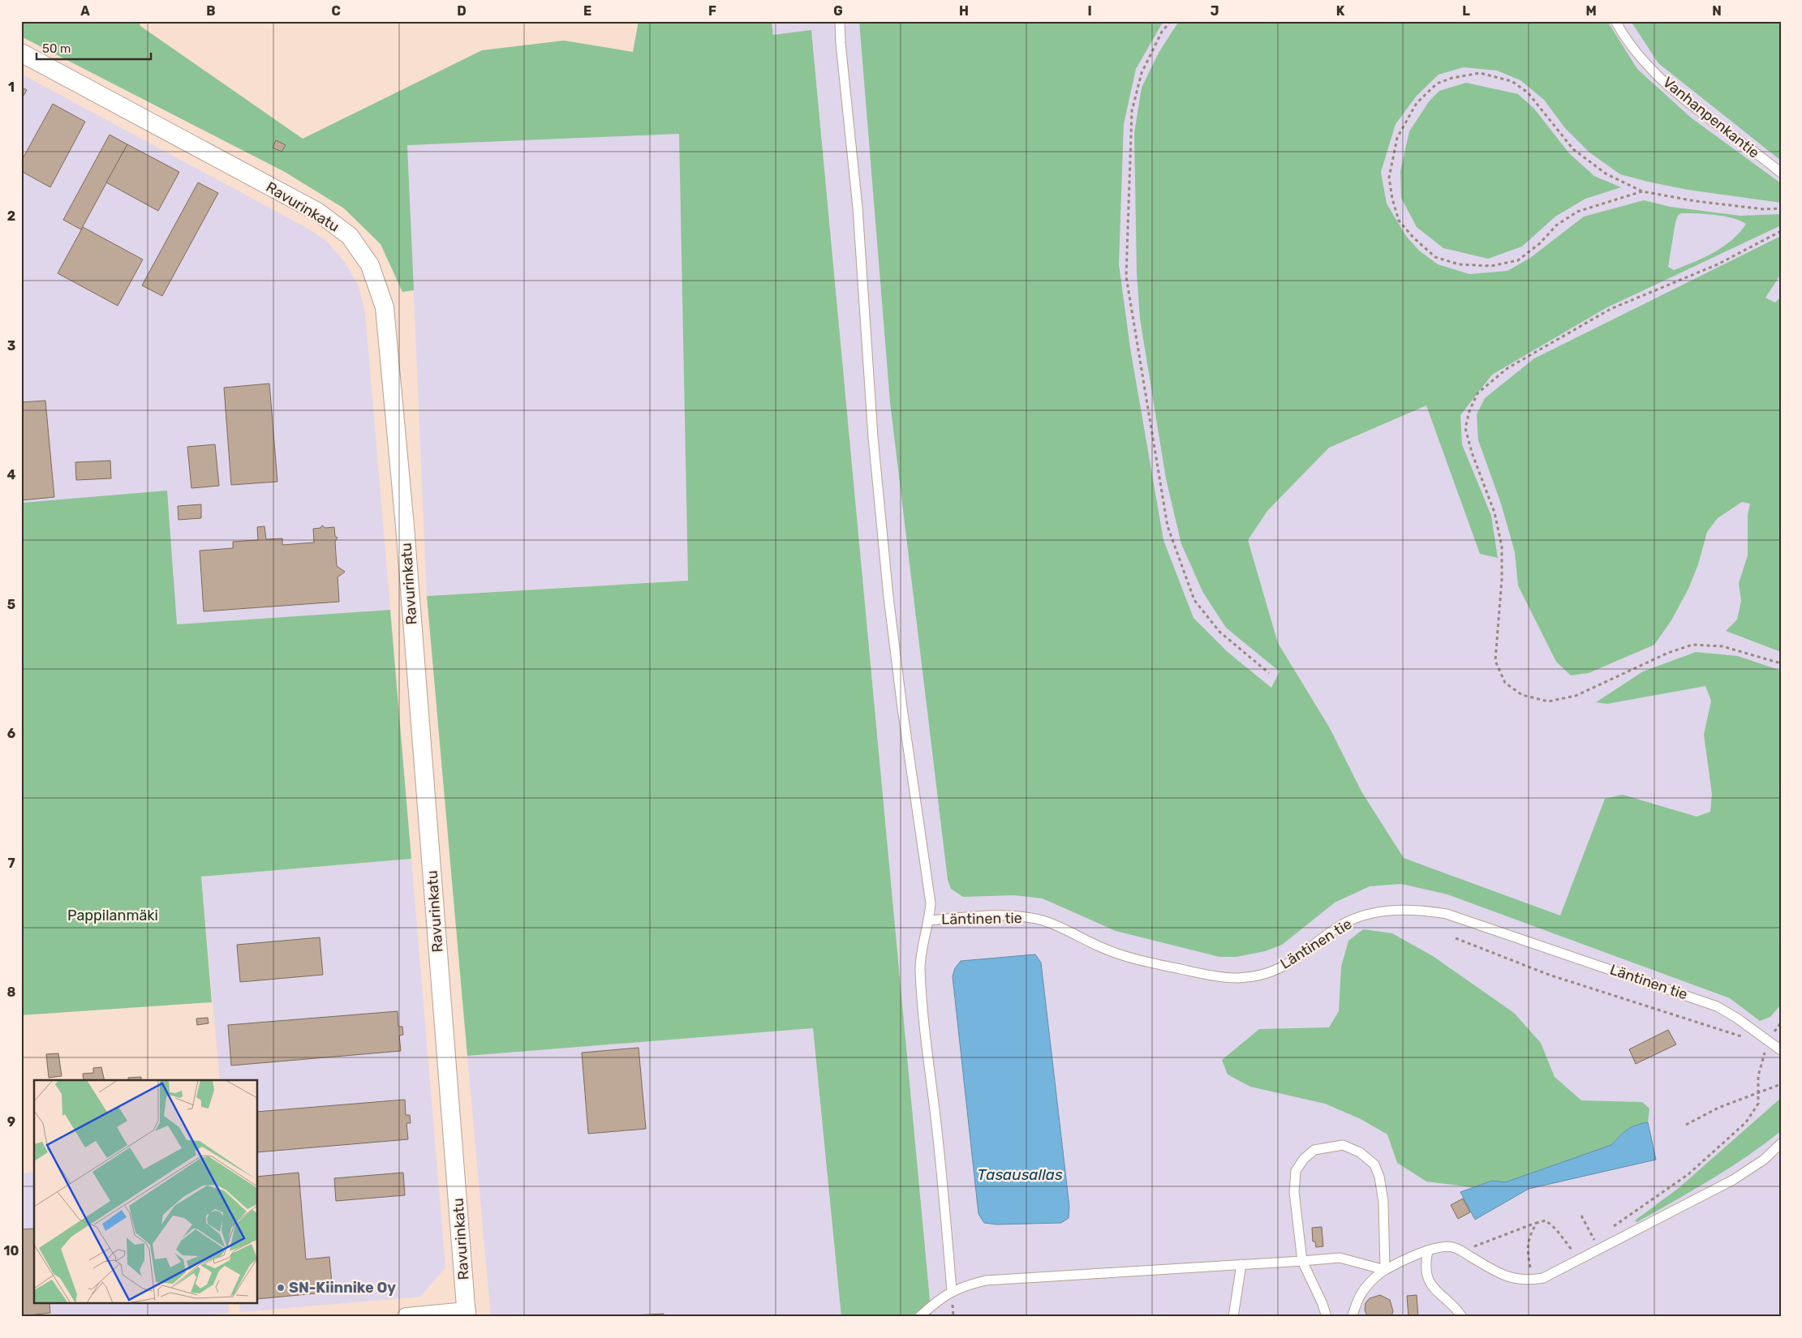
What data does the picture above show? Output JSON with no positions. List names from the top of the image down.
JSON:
{
  "streets": {
    "street": ["Ravurinkatu"],
    "lane": ["Vanhanpenkantie", "Läntinen tie"]
  },
  "water": ["Tasausallas"],
  "parks": ["Pappilanmäki"],
  "places": ["SN-Kiinnike Oy"],
  "scale_bar": "50 m",
  "grid": {
    "columns": [
      "A",
      "B",
      "C",
      "D",
      "E",
      "F",
      "G",
      "H",
      "I",
      "J",
      "K",
      "L",
      "M",
      "N"
    ],
    "rows": [
      "1",
      "2",
      "3",
      "4",
      "5",
      "6",
      "7",
      "8",
      "9",
      "10"
    ]
  }
}
